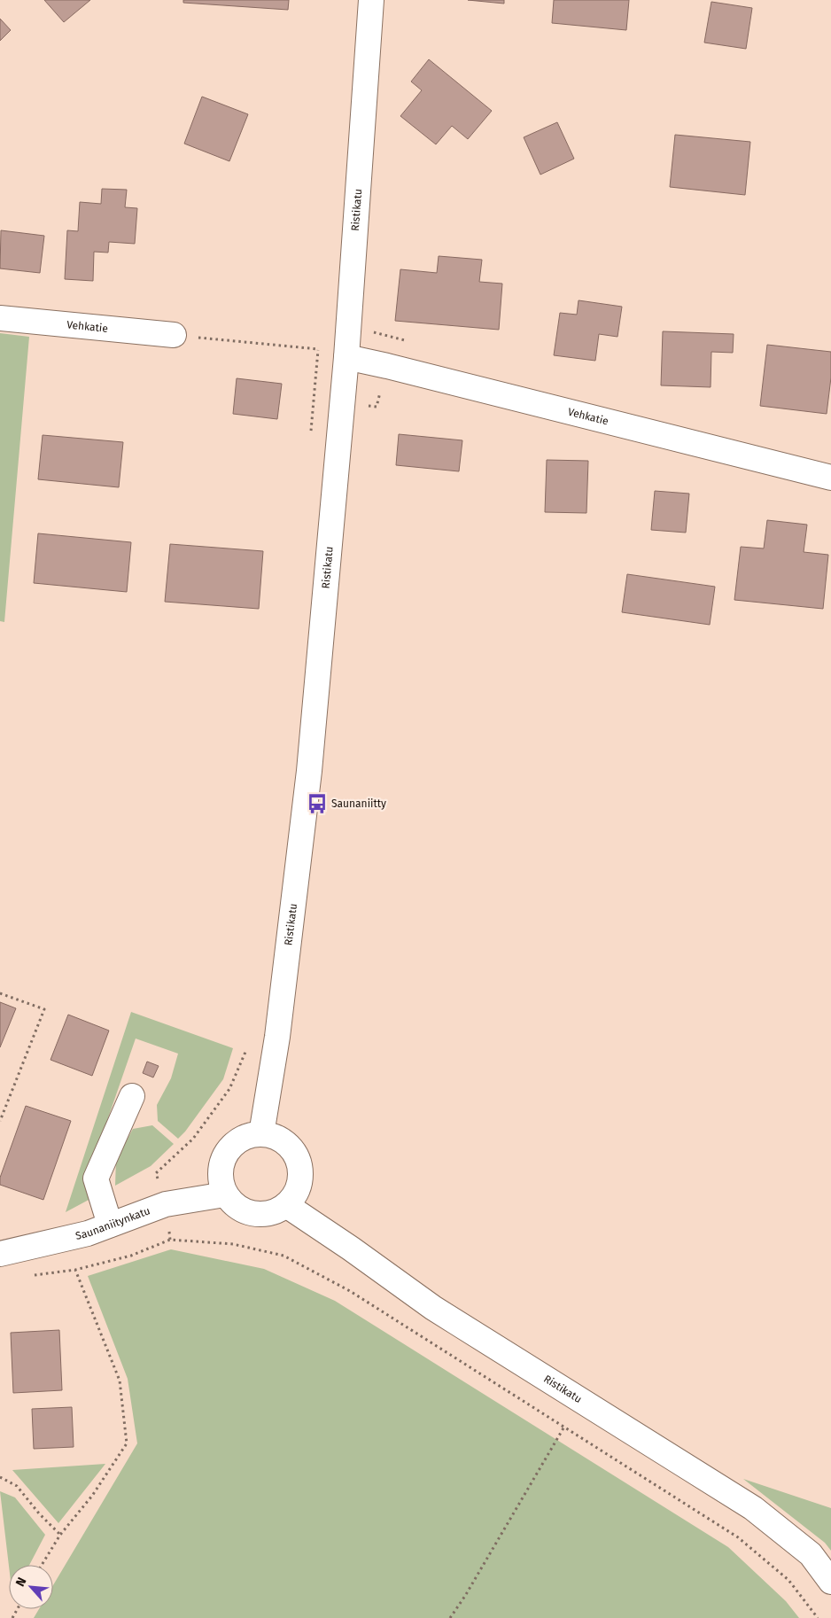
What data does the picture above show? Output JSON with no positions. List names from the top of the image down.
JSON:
{
  "streets": {
    "street": ["Ristikatu", "Vehkatie", "Saunaniitynkatu"]
  },
  "crossings": [
    ["Ristikatu", "Vehkatie"],
    ["Ristikatu", "Saunaniitynkatu"]
  ],
  "places": {
    "bus stop": ["Saunaniitty"]
  },
  "north": "top left"
}
